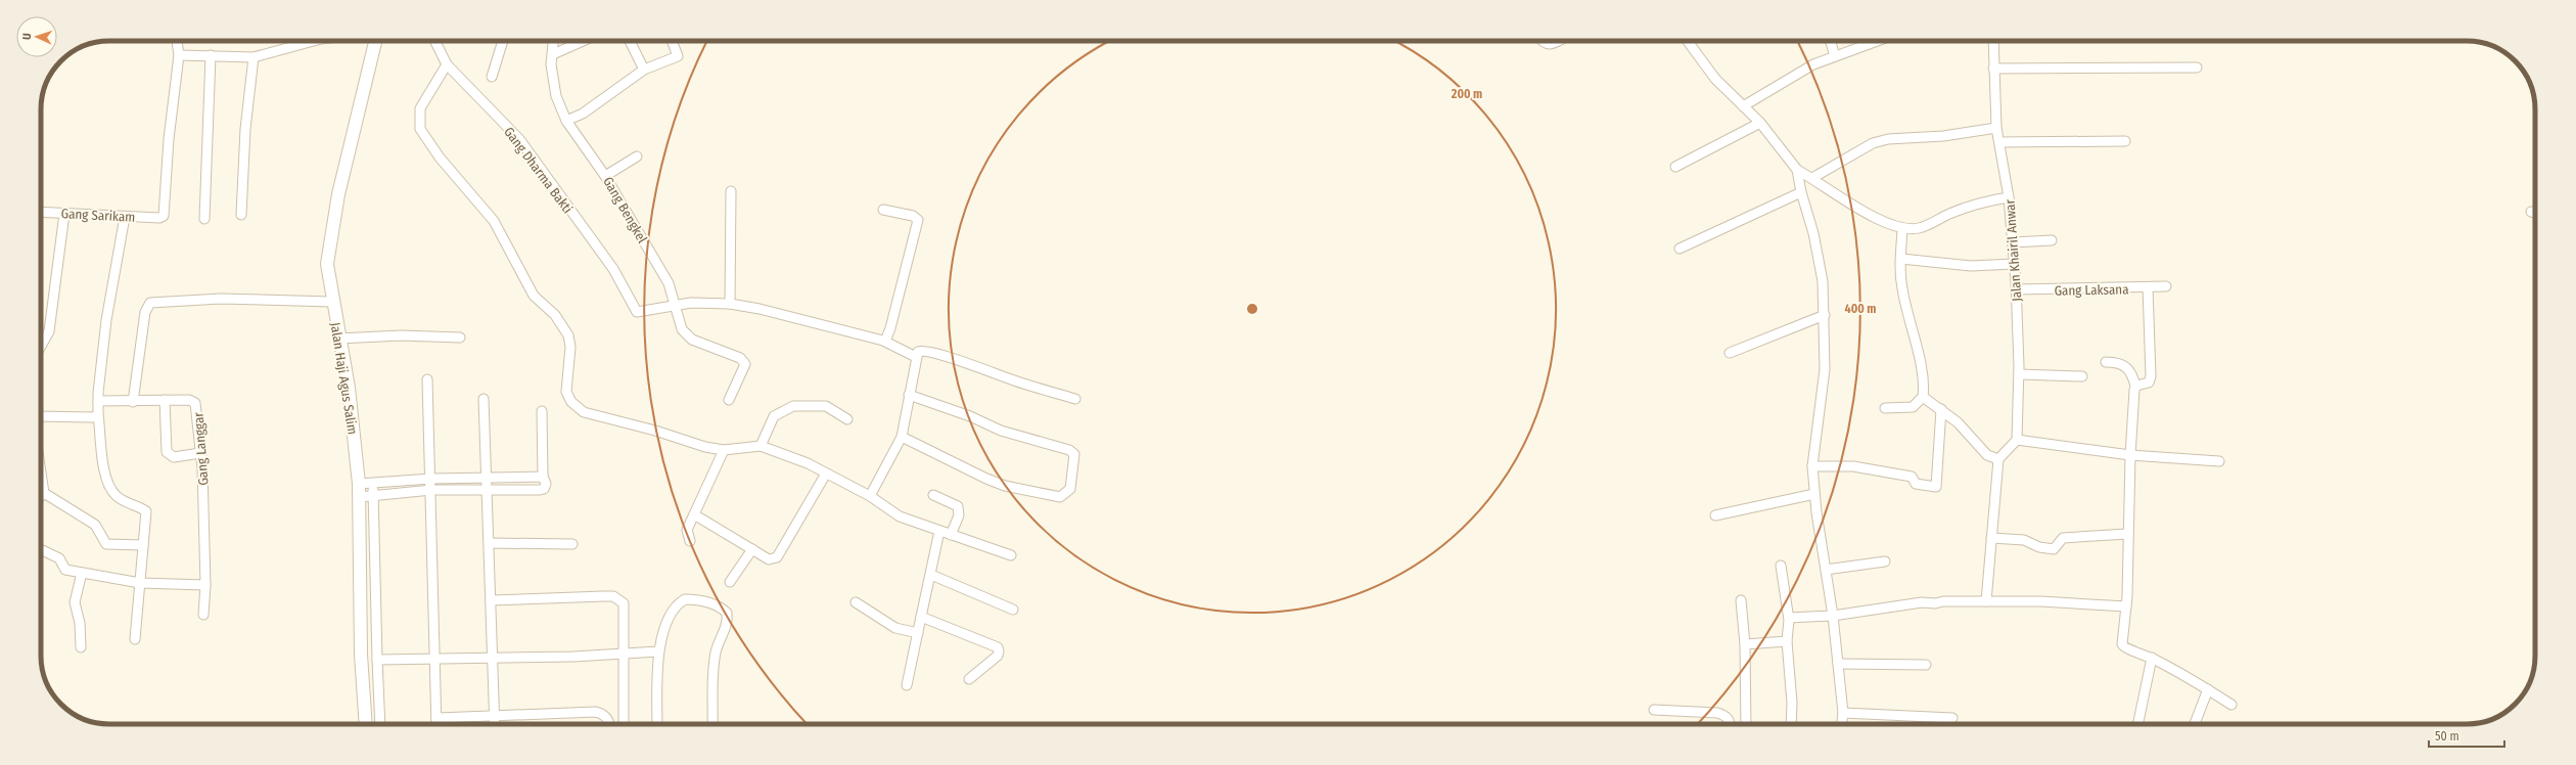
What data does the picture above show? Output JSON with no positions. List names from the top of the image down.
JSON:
{
  "streets": {
    "street": [
      "Gang Dharma Bakti",
      "Gang Bengkel",
      "Gang Sarikam",
      "Jalan Khairil Anwar",
      "Gang Laksana",
      "Jalan Haji Agus Salim",
      "Gang Langgar"
    ]
  },
  "crossings": [
    ["Gang Dharma Bakti", "Gang Bengkel"],
    ["Jalan Khairil Anwar", "Gang Laksana"]
  ],
  "scale_bar": "50 m",
  "north": "left",
  "rings": ["200 m", "400 m"]
}
